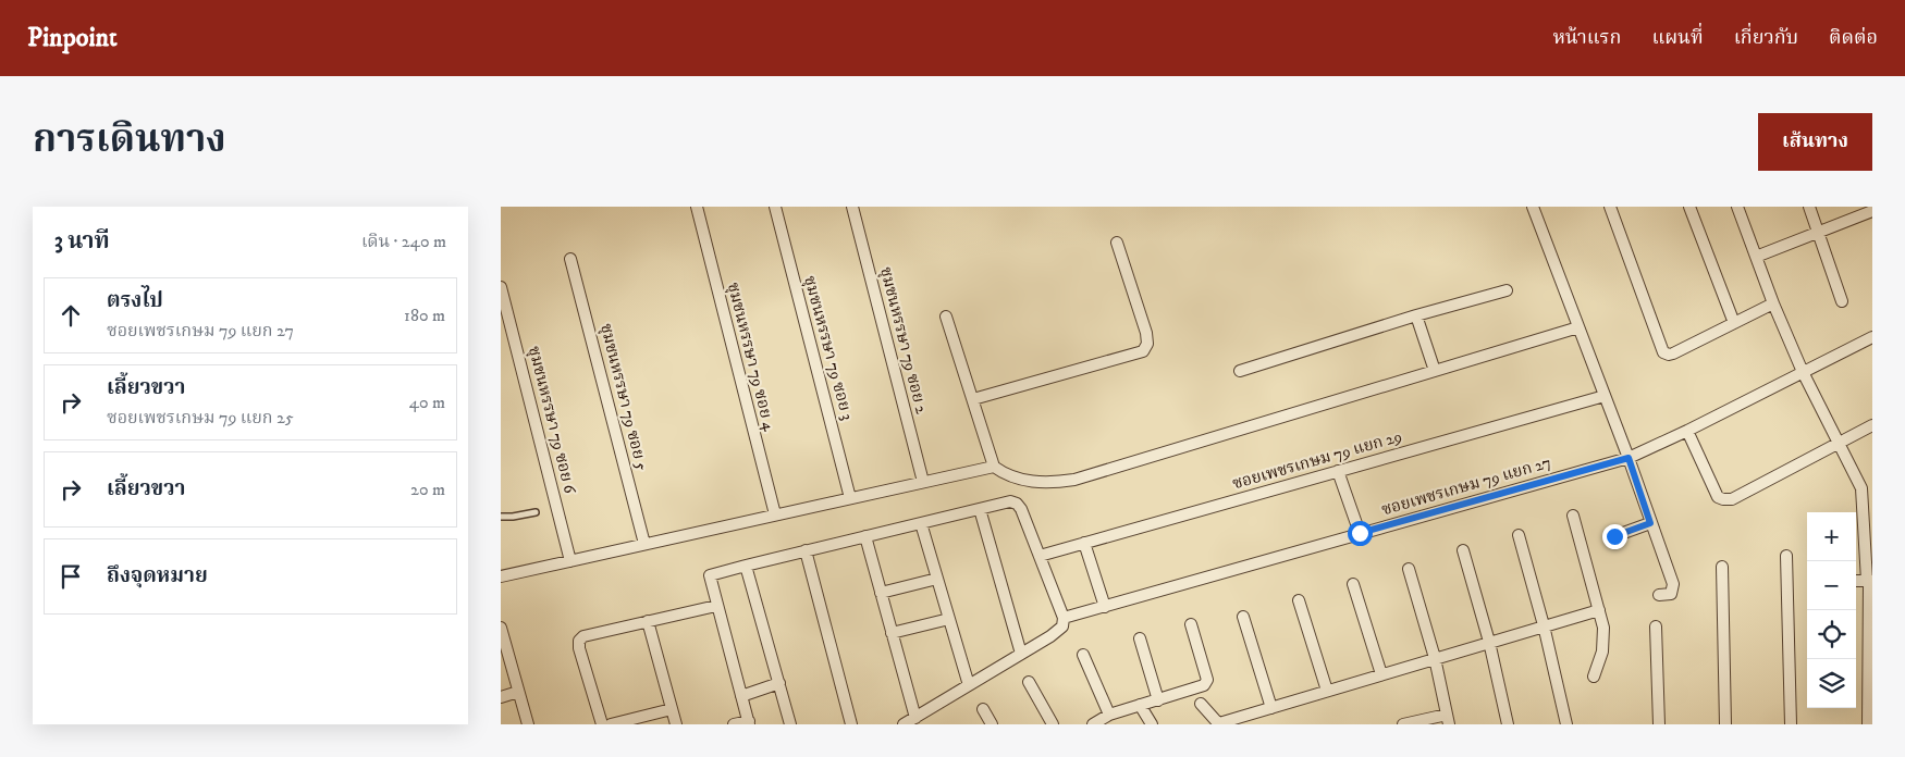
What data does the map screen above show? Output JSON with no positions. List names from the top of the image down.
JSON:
{
  "streets": {
    "street": [
      "ชุมชนหรรษา 79 ซอย 2",
      "ชุมชนหรรษา 79 ซอย 3",
      "ชุมชนหรรษา 79 ซอย 4",
      "ชุมชนหรรษา 79 ซอย 5",
      "ชุมชนหรรษา 79 ซอย 6",
      "ซอยเพชรเกษม 79 แยก 29",
      "ซอยเพชรเกษม 79 แยก 27"
    ]
  },
  "page": {
    "header": "Pinpoint",
    "nav": [
      "หน้าแรก",
      "แผนที่",
      "เกี่ยวกับ",
      "ติดต่อ"
    ],
    "title": "การเดินทาง",
    "buttons": "เส้นทาง",
    "heading": ["3 นาที", "เดิน · 240 m"],
    "list": [
      ["ตรงไป", "ซอยเพชรเกษม 79 แยก 27", "180 m"],
      ["เลี้ยวขวา", "ซอยเพชรเกษม 79 แยก 25", "40 m"],
      ["เลี้ยวขวา", "20 m"],
      "ถึงจุดหมาย"
    ],
    "map_buttons": ["+", "−"]
  }
}
